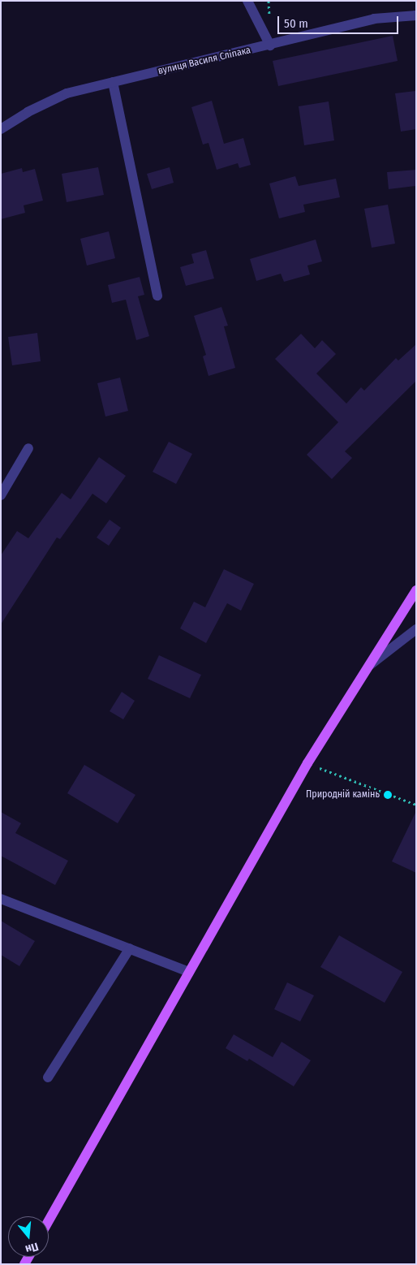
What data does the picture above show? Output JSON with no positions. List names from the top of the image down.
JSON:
{
  "streets": {
    "street": ["вулиця Василя Сліпака"]
  },
  "places": ["Природній камінь"],
  "scale_bar": "50 m",
  "north": "bottom"
}
